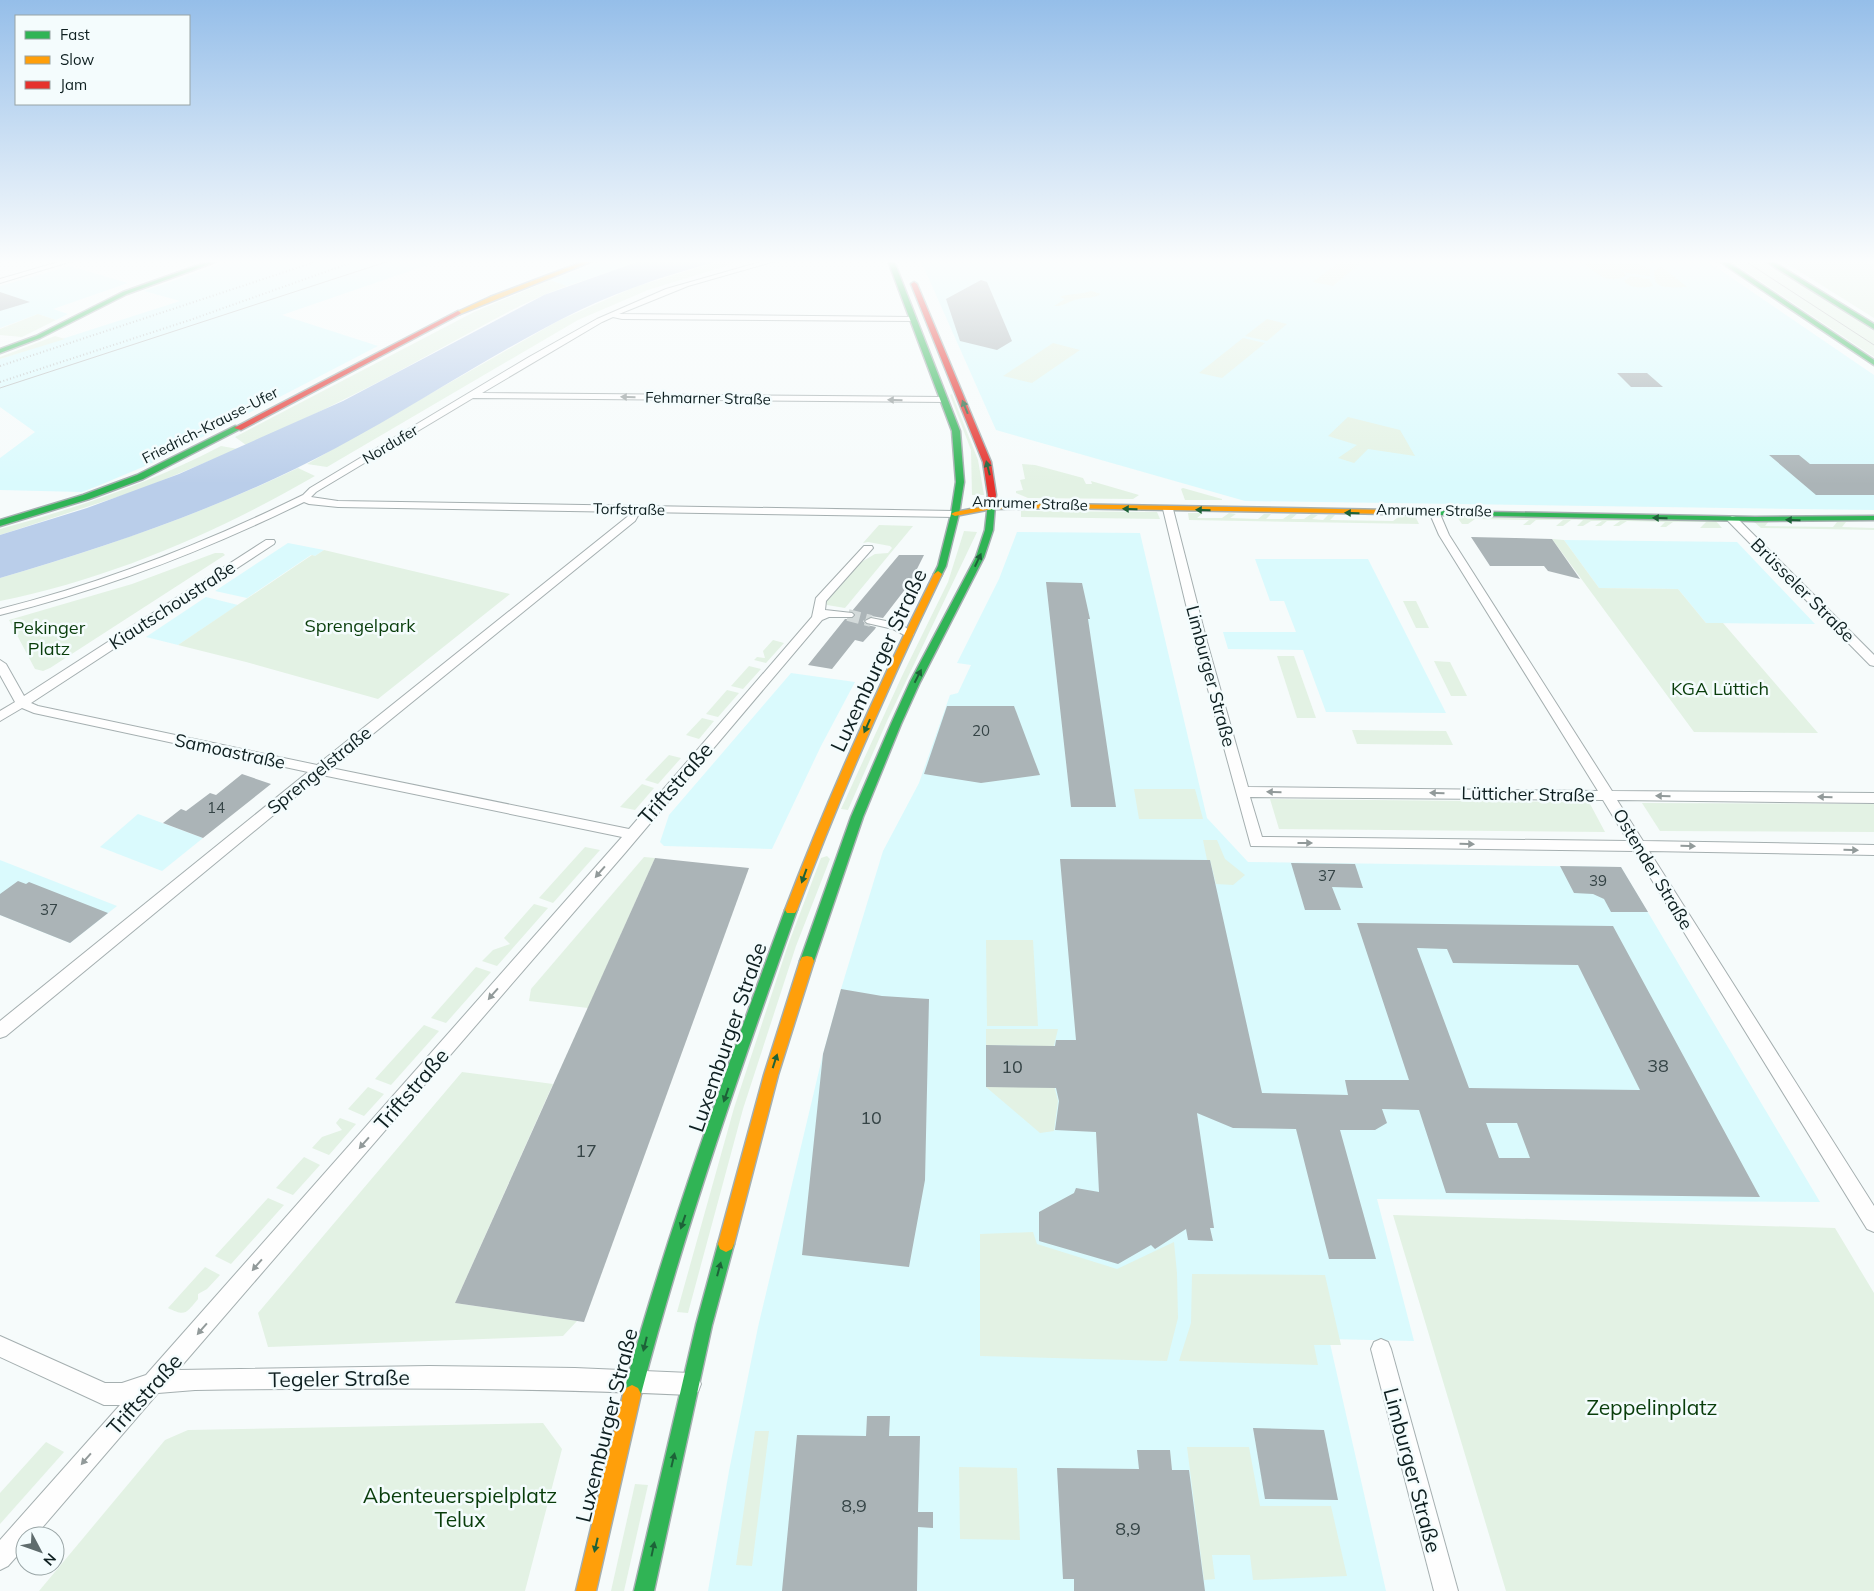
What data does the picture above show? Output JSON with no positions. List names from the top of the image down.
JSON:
{
  "streets": {
    "main road": ["Friedrich-Krause-Ufer", "Amrumer Straße", "Luxemburger Straße"],
    "street": [
      "Fehmarner Straße",
      "Nordufer",
      "Torfstraße",
      "Brüsseler Straße",
      "Kiautschoustraße",
      "Limburger Straße",
      "Samoastraße",
      "Sprengelstraße",
      "Triftstraße",
      "Lütticher Straße",
      "Ostender Straße",
      "Tegeler Straße"
    ]
  },
  "crossings": [
    ["Fehmarner Straße", "Nordufer"],
    ["Fehmarner Straße", "Luxemburger Straße"],
    ["Nordufer", "Torfstraße"],
    ["Amrumer Straße", "Torfstraße"],
    ["Amrumer Straße", "Brüsseler Straße"],
    ["Amrumer Straße", "Luxemburger Straße"],
    ["Amrumer Straße", "Limburger Straße"],
    ["Amrumer Straße", "Ostender Straße"],
    ["Torfstraße", "Luxemburger Straße"],
    ["Torfstraße", "Sprengelstraße"],
    ["Kiautschoustraße", "Samoastraße"],
    ["Luxemburger Straße", "Tegeler Straße"],
    ["Limburger Straße", "Lütticher Straße"],
    ["Limburger Straße", "Ostender Straße"],
    ["Samoastraße", "Sprengelstraße"],
    ["Samoastraße", "Triftstraße"],
    ["Triftstraße", "Tegeler Straße"],
    ["Lütticher Straße", "Ostender Straße"]
  ],
  "one_way": [
    "Fehmarner Straße",
    "Amrumer Straße",
    "Limburger Straße",
    "Triftstraße"
  ],
  "parks": [
    "Sprengelpark",
    "Pekinger Platz",
    "KGA Lüttich",
    "Zeppelinplatz",
    "Abenteuerspielplatz Telux"
  ],
  "house_numbers": [
    "20",
    "14",
    "37",
    "39",
    "37",
    "38",
    "10",
    "10",
    "17",
    "8,9",
    "8,9"
  ],
  "legend": ["Fast", "Slow", "Jam"],
  "north": "bottom right"
}
